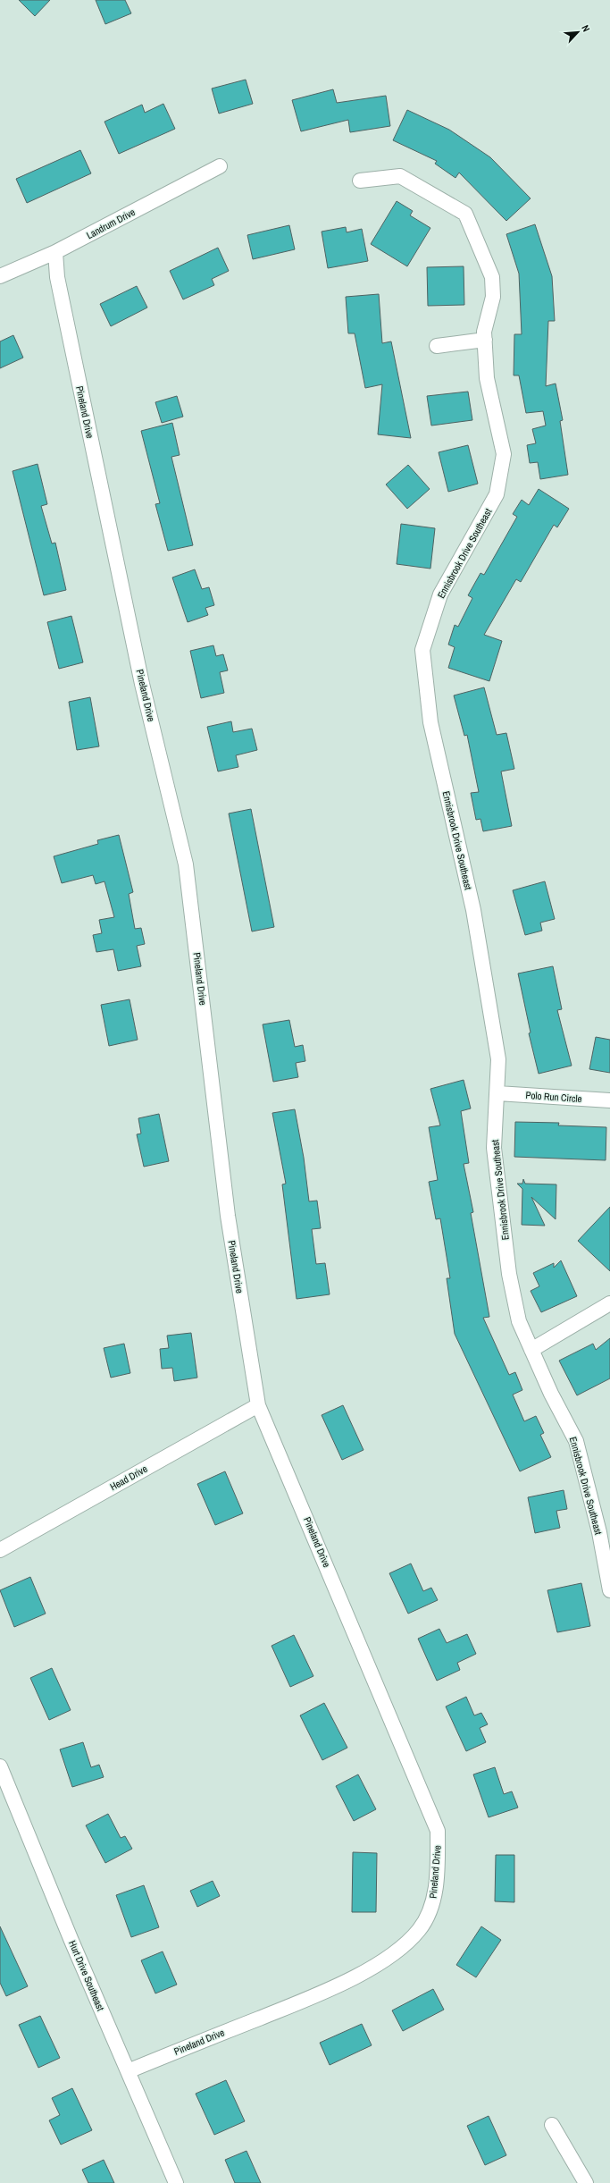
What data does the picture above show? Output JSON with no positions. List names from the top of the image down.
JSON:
{
  "streets": {
    "street": [
      "Landrum Drive",
      "Pineland Drive",
      "Ennisbrook Drive Southeast",
      "Polo Run Circle",
      "Head Drive",
      "Hurt Drive Southeast"
    ]
  },
  "crossings": [
    ["Landrum Drive", "Pineland Drive"],
    ["Pineland Drive", "Head Drive"],
    ["Pineland Drive", "Hurt Drive Southeast"],
    ["Ennisbrook Drive Southeast", "Polo Run Circle"]
  ],
  "north": "top right"
}
